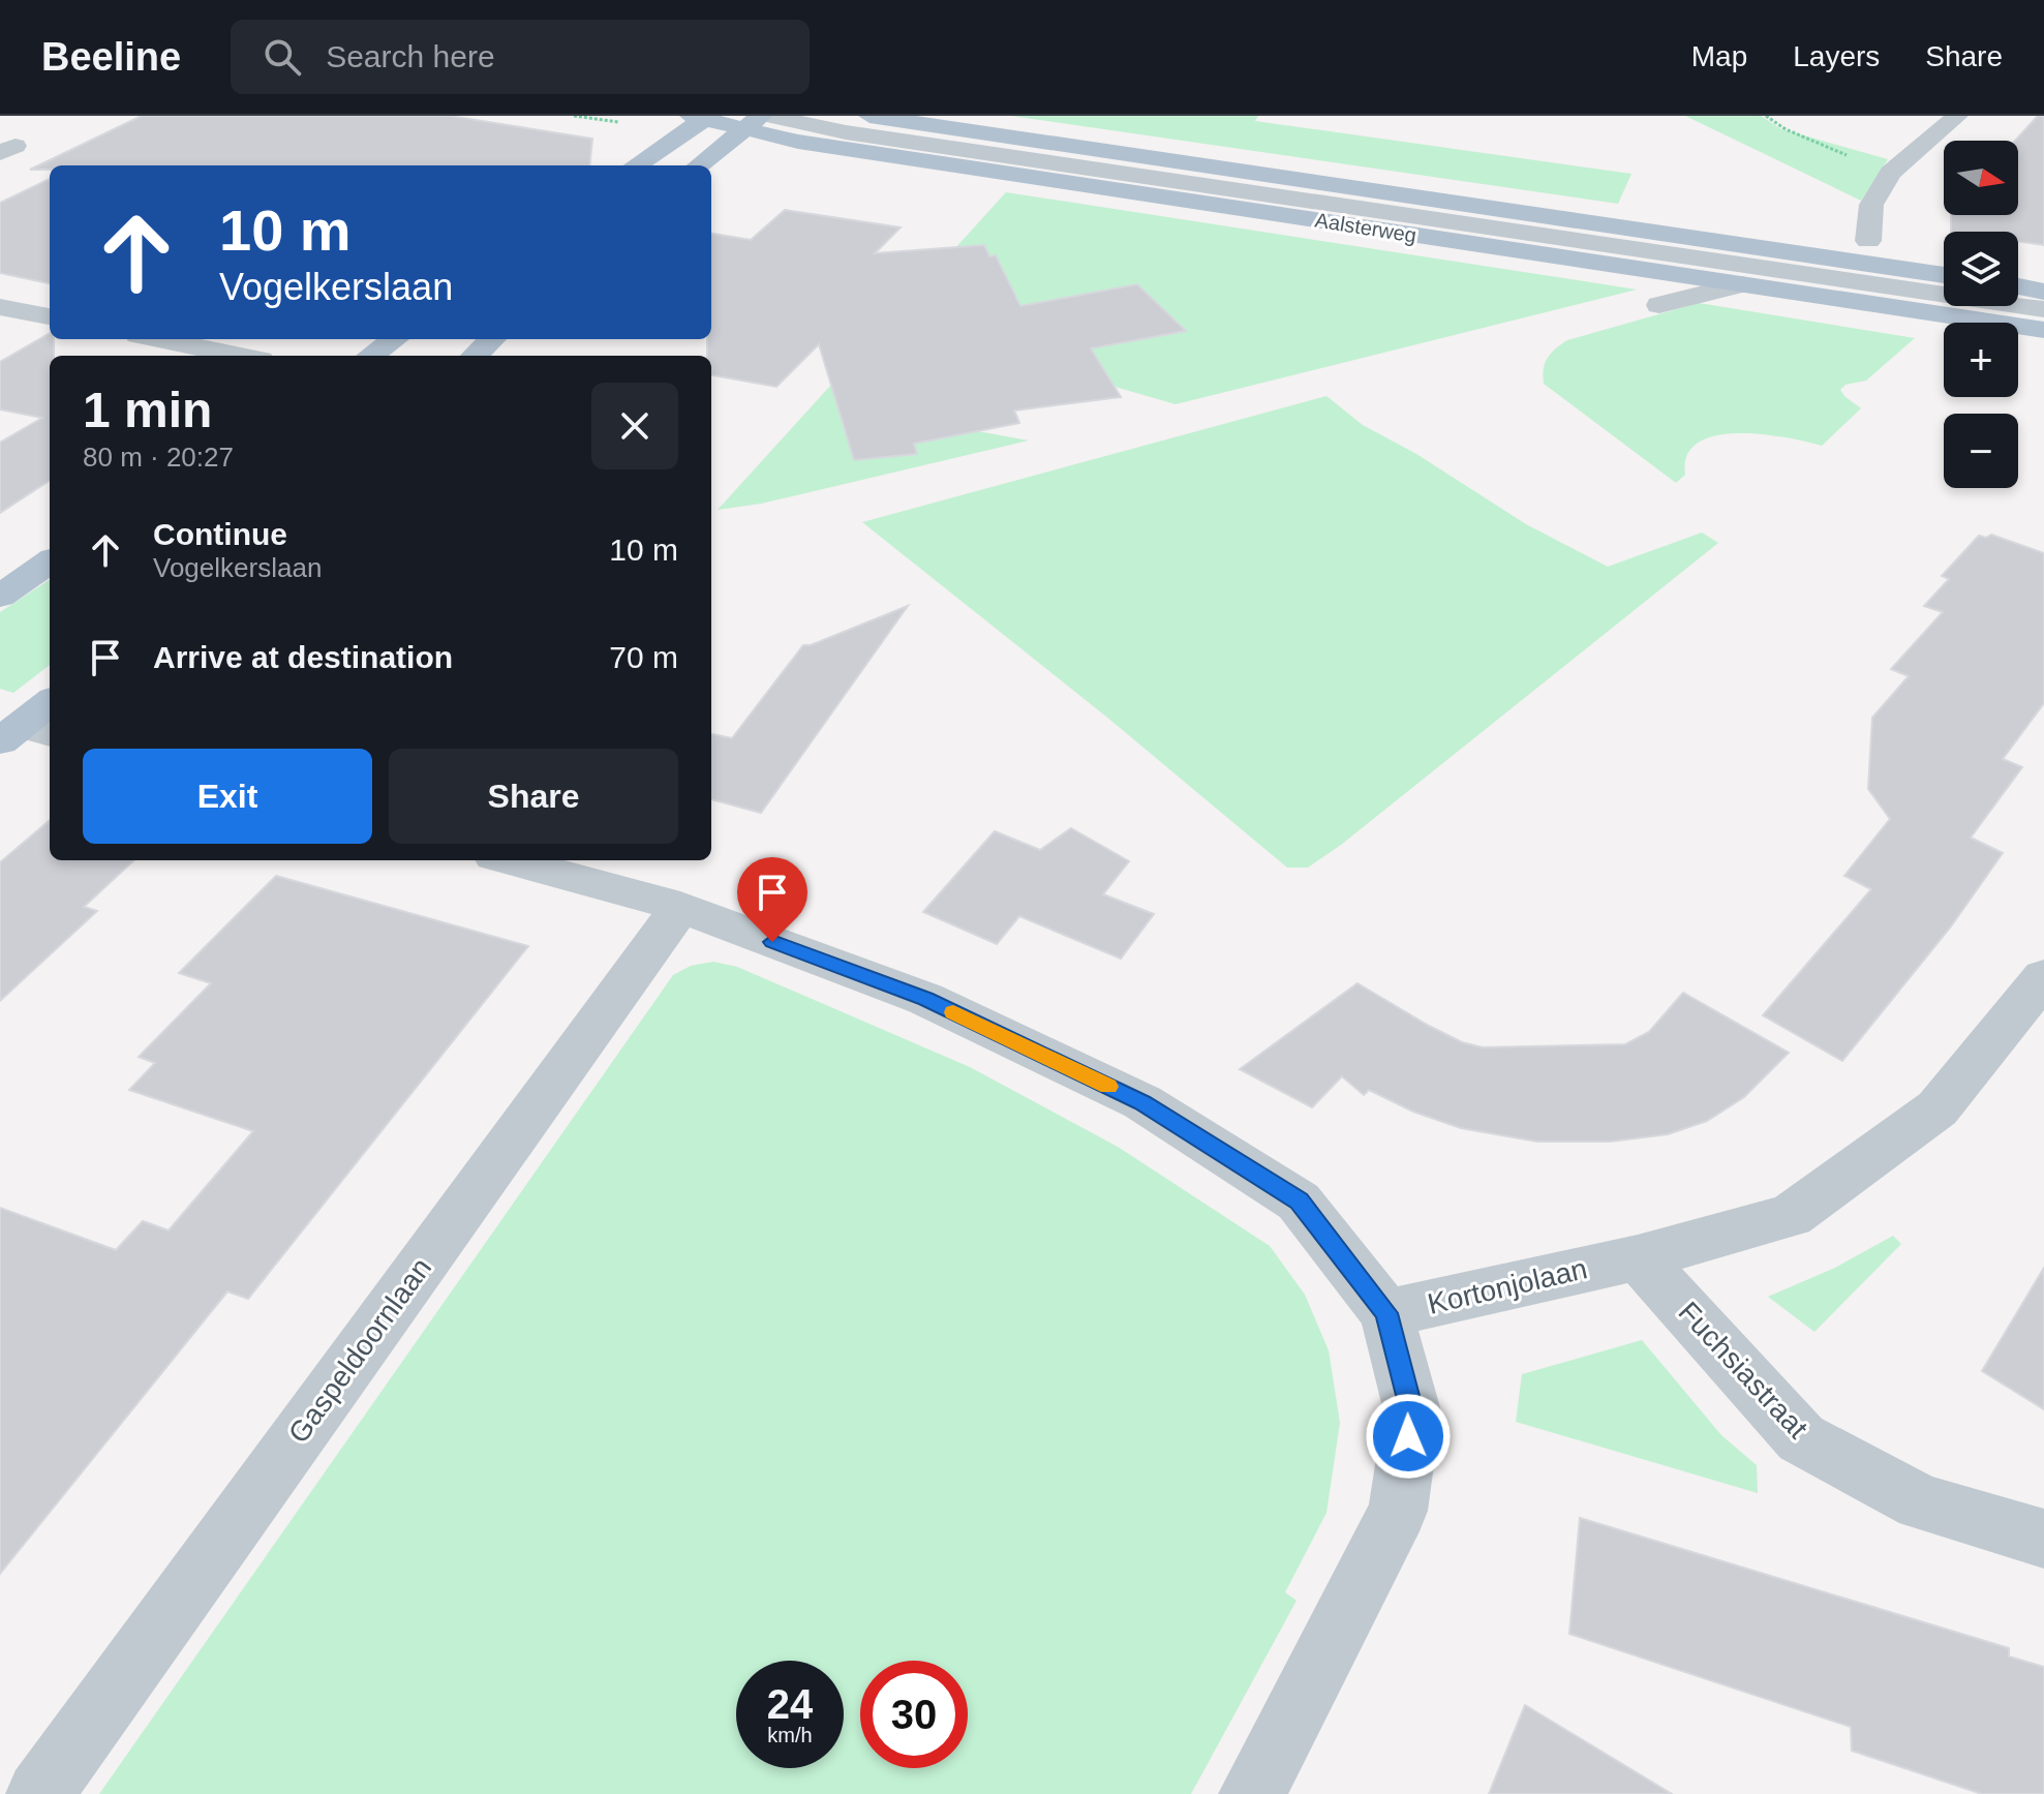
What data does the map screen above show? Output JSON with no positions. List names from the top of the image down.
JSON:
{
  "streets": {
    "main road": ["Aalsterweg"],
    "street": ["Kortonjolaan", "Gaspeldoornlaan", "Fuchsiastraat"]
  },
  "crossings": [
    ["Kortonjolaan", "Fuchsiastraat"]
  ],
  "north": "right",
  "page": {
    "header": "Beeline",
    "search": "Search here",
    "nav": ["Map", "Layers", "Share"],
    "map_buttons": ["+", "−"],
    "turn": ["10 m", "Vogelkerslaan"],
    "heading": ["1 min", "80 m · 20:27"],
    "list": [
      {
        "name": "Continue",
        "note": "Vogelkerslaan",
        "value": "10 m"
      },
      {
        "name": "Arrive at destination",
        "value": "70 m"
      }
    ],
    "buttons": ["Exit", "Share"],
    "speed": "24 km/h",
    "limit": "30"
  }
}
